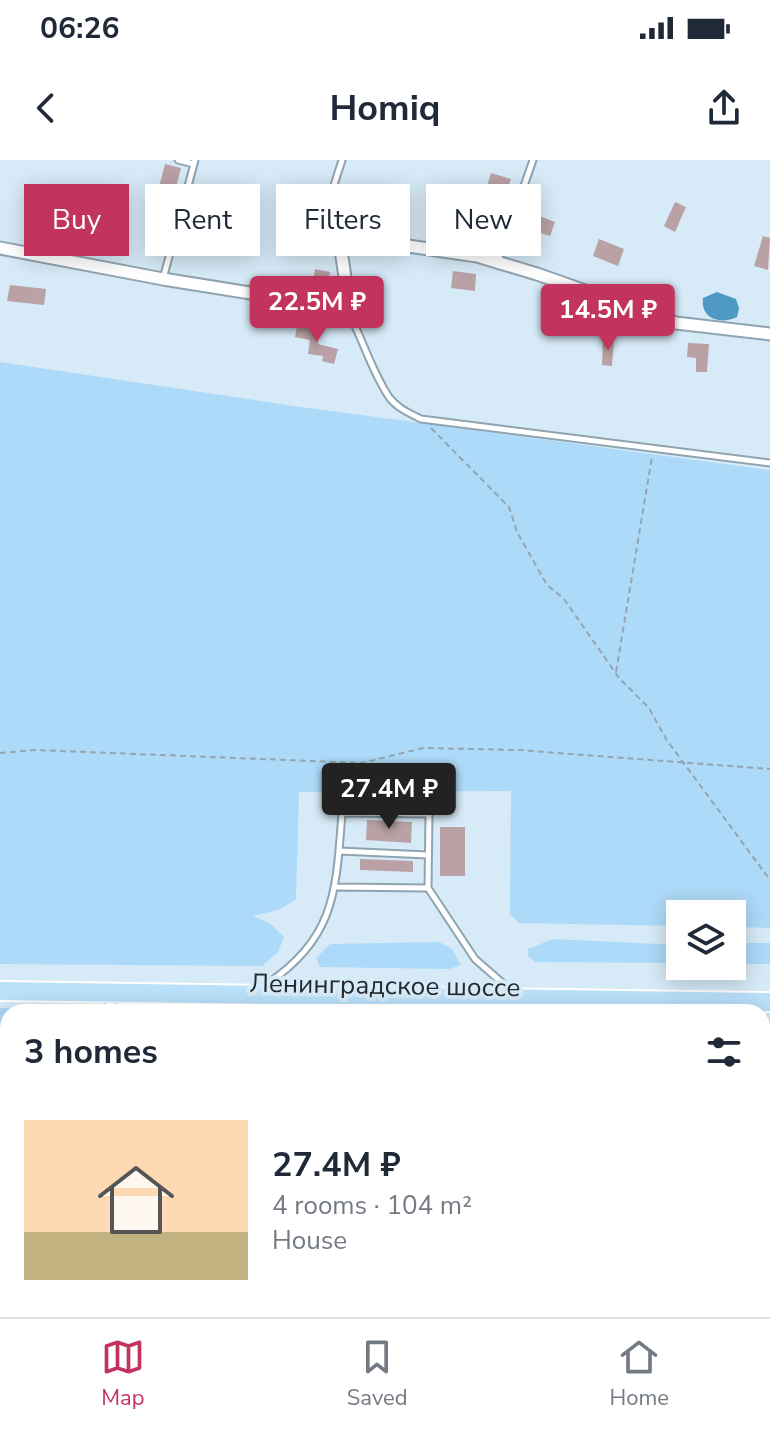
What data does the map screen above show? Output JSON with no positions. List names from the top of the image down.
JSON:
{
  "streets": {
    "highway": ["Ленинградское шоссе"]
  },
  "page": {
    "status": "06:26",
    "header": "Homiq",
    "chip": [
      "Buy",
      "Rent",
      "Filters",
      "New"
    ],
    "price": ["22.5M ₽", "14.5M ₽", "27.4M ₽"],
    "heading": "3 homes",
    "list": [
      {
        "name": "27.4M ₽",
        "note": "4 rooms · 104 m² · House"
      }
    ],
    "tabs": ["Map", "Saved", "Home"]
  }
}
